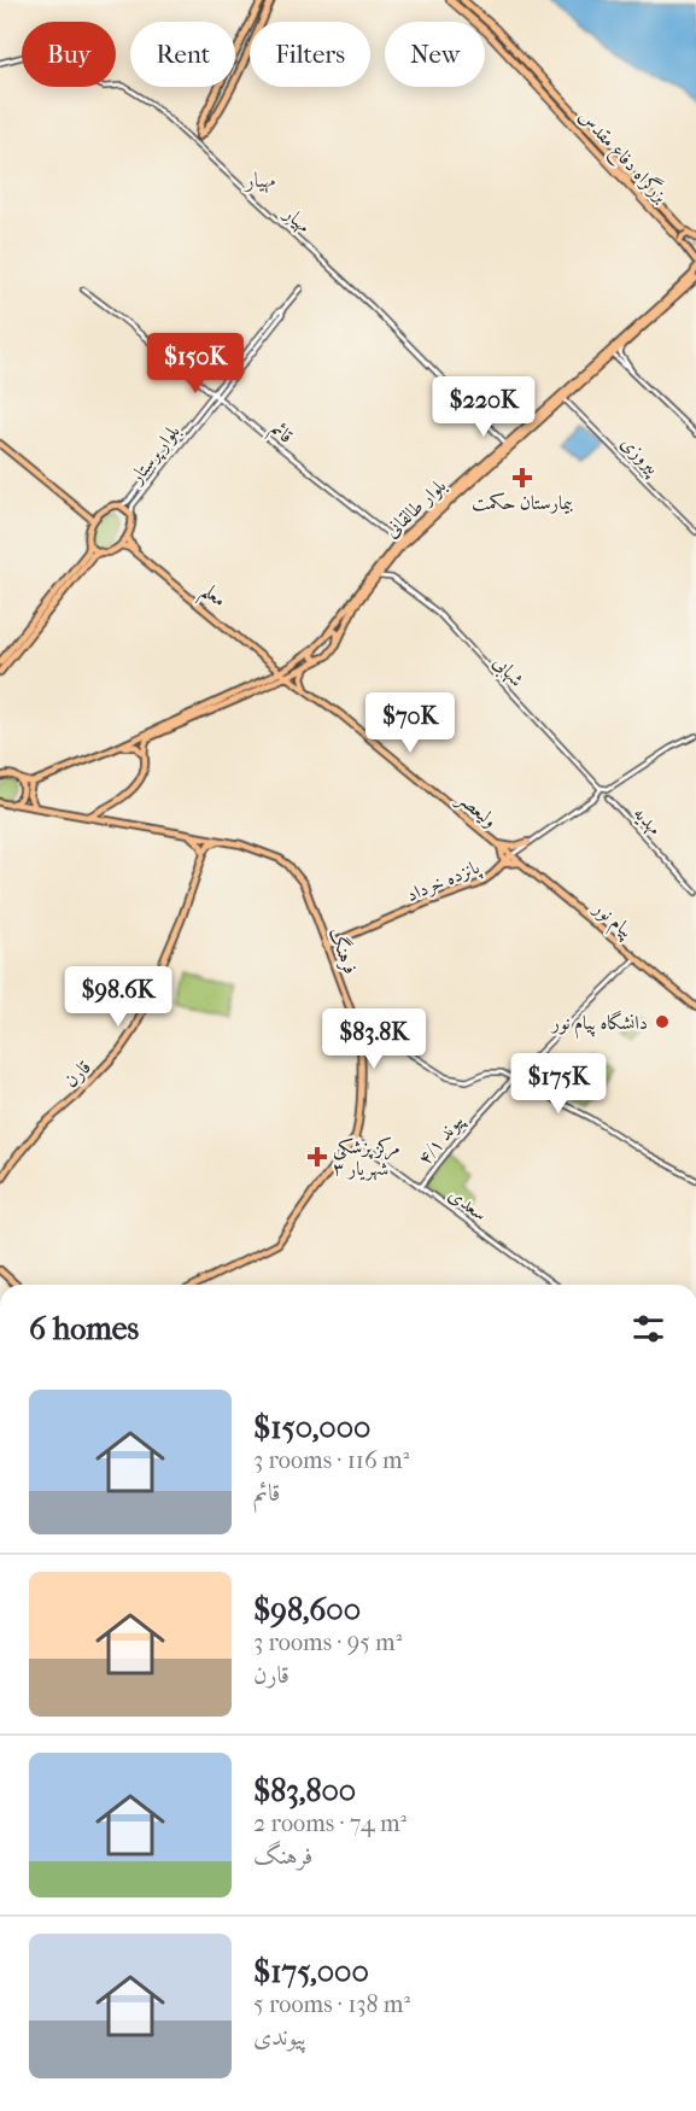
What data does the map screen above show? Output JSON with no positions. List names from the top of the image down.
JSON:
{
  "streets": {
    "highway": ["بزرگراه دفاع مقدس"],
    "main road": [
      "بلوار طالقانی",
      "معلم",
      "ولیعصر",
      "پانزده خرداد",
      "پیام نور",
      "فرهنگ",
      "قارن"
    ],
    "street": [
      "مهیار",
      "قائم",
      "بلوار پرستار",
      "پیروزی",
      "شهابی",
      "مهدیه",
      "پیوند ۴/۱",
      "سعدی"
    ]
  },
  "crossings": [
    ["بزرگراه دفاع مقدس", "بلوار طالقانی"],
    ["مهیار", "بلوار طالقانی"],
    ["قائم", "بلوار پرستار"],
    ["قائم", "بلوار طالقانی"],
    ["بلوار پرستار", "معلم"],
    ["پیروزی", "بلوار طالقانی"],
    ["معلم", "ولیعصر"],
    ["شهابی", "پانزده خرداد"],
    ["ولیعصر", "پانزده خرداد"],
    ["ولیعصر", "پیام نور"],
    ["پانزده خرداد", "پیام نور"],
    ["پانزده خرداد", "فرهنگ"],
    ["پیام نور", "پیوند ۴/۱"],
    ["فرهنگ", "سعدی"],
    ["پیوند ۴/۱", "سعدی"]
  ],
  "districts": ["مهیار"],
  "places": {
    "health": ["بیمارستان حکمت", "مرکز پزشکی شهریار ۳"],
    "other": ["دانشگاه پیام نور"]
  },
  "page": {
    "chip": [
      "Buy",
      "Rent",
      "Filters",
      "New"
    ],
    "price": [
      "$150K",
      "$220K",
      "$70K",
      "$98.6K",
      "$83.8K",
      "$175K"
    ],
    "heading": "6 homes",
    "list": [
      {
        "name": "$150,000",
        "note": "3 rooms · 116 m² · قائم"
      },
      {
        "name": "$98,600",
        "note": "3 rooms · 95 m² · قارن"
      },
      {
        "name": "$83,800",
        "note": "2 rooms · 74 m² · فرهنگ"
      },
      {
        "name": "$175,000",
        "note": "5 rooms · 138 m² · پیوندی"
      }
    ]
  }
}
